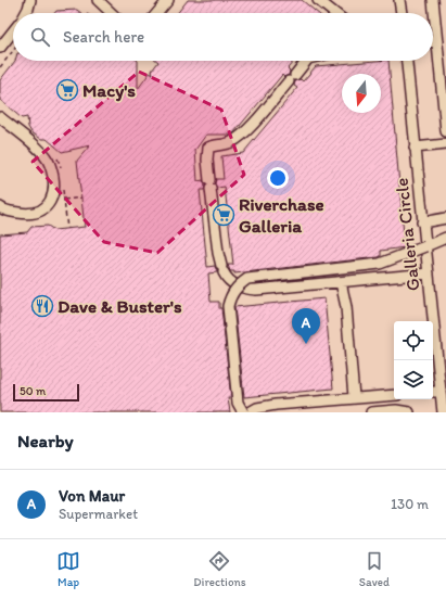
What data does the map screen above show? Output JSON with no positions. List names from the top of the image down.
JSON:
{
  "streets": {
    "street": ["Galleria Circle"]
  },
  "places": {
    "supermarket": ["Macy's", "Riverchase Galleria"],
    "restaurant": ["Dave & Buster's"]
  },
  "scale_bar": "50 m",
  "north": "bottom",
  "page": {
    "search": "Search here",
    "pins": "A",
    "scale": "50 m",
    "heading": "Nearby",
    "list": [
      {
        "mark": "A",
        "name": "Von Maur",
        "note": "Supermarket",
        "value": "130 m"
      }
    ],
    "nav": ["Map", "Directions", "Saved"]
  }
}
